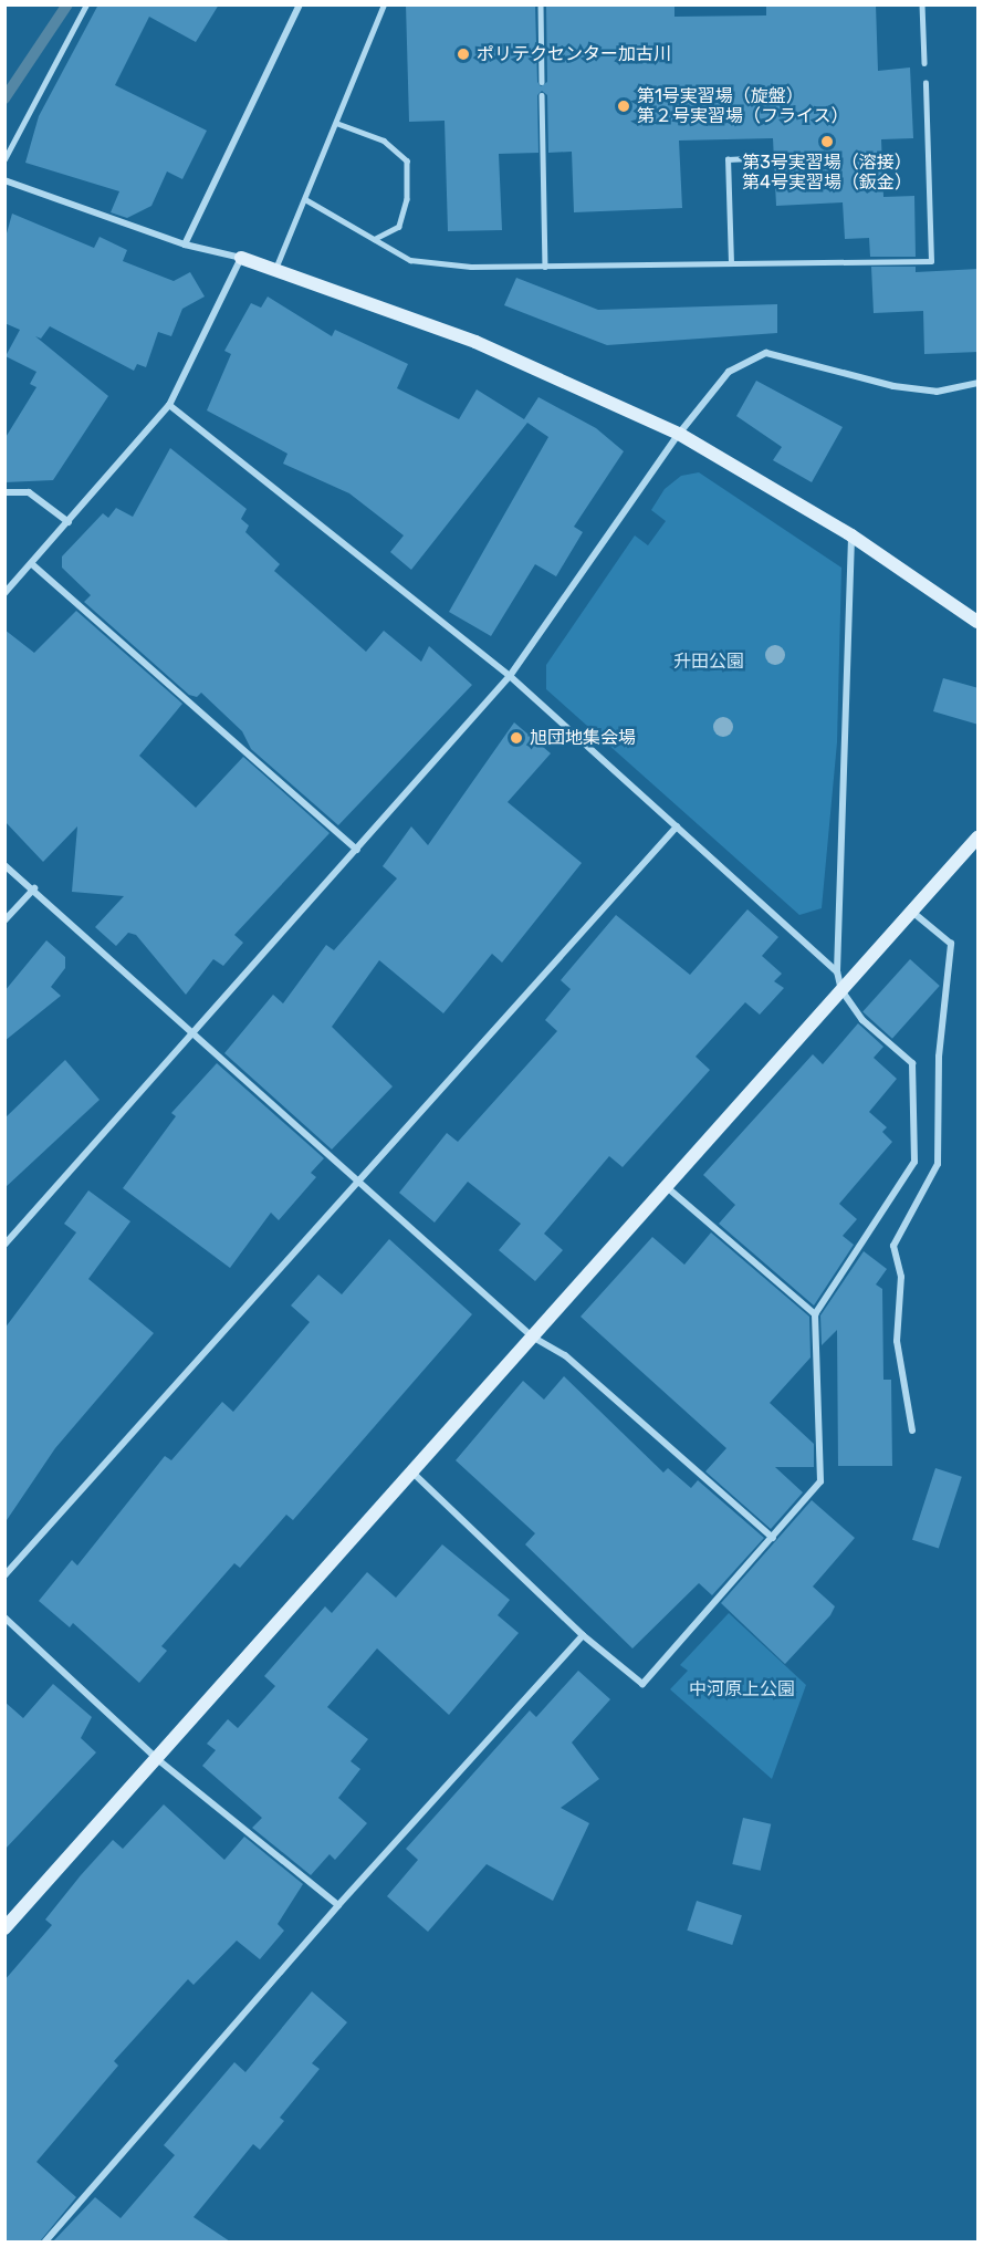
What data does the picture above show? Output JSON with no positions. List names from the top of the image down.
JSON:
{
  "parks": ["升田公園", "中河原上公園"],
  "places": [
    "ポリテクセンター加古川",
    "第1号実習場（旋盤） 第２号実習場（フライス）",
    "第3号実習場（溶接） 第4号実習場（鈑金）",
    "旭団地集会場"
  ]
}
